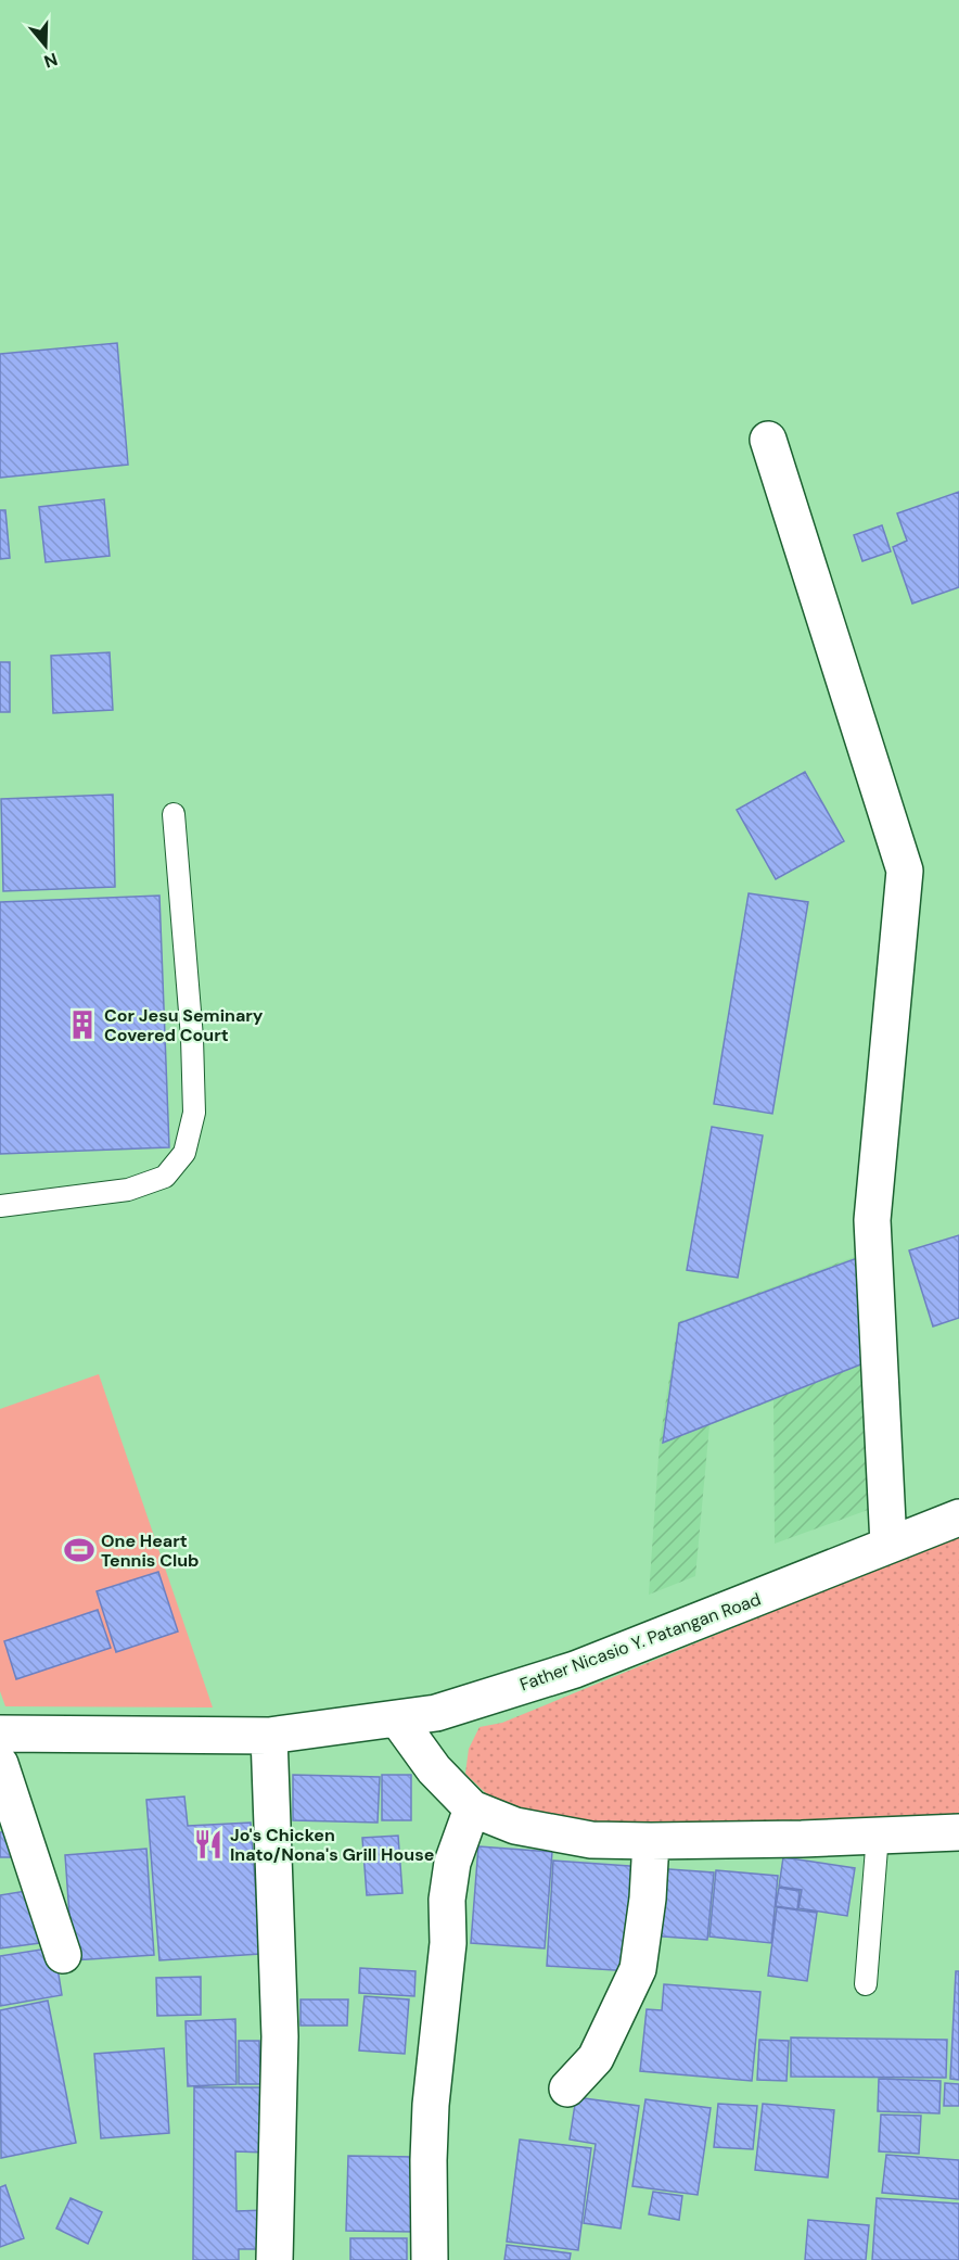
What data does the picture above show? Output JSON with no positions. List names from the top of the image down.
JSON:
{
  "streets": {
    "street": ["Father Nicasio Y. Patangan Road"]
  },
  "places": {
    "building": ["Cor Jesu Seminary Covered Court"],
    "sports": ["One Heart Tennis Club"],
    "restaurant": ["Jo's Chicken Inato/Nona's Grill House"]
  },
  "north": "bottom"
}
